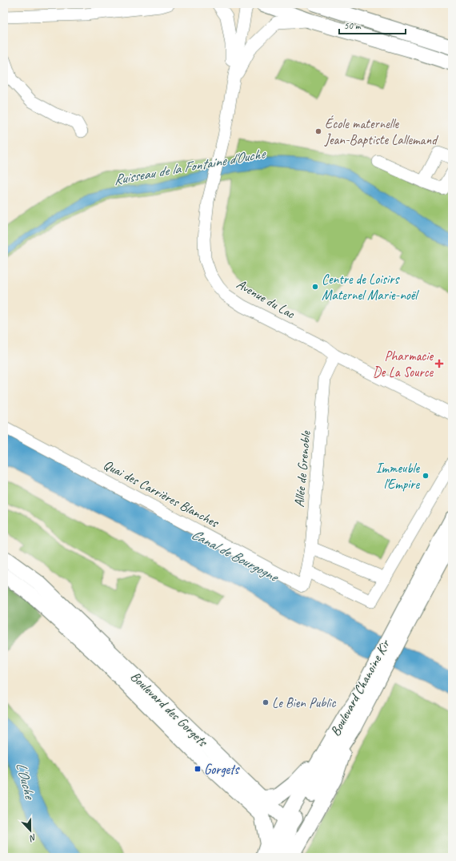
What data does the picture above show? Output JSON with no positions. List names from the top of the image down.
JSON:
{
  "streets": {
    "main road": ["Boulevard Chanoine Kir", "Boulevard des Gorgets"],
    "street": ["Avenue du Lac", "Allée de Grenoble", "Quai des Carrières Blanches"]
  },
  "crossings": [
    ["Avenue du Lac", "Allée de Grenoble"],
    ["Allée de Grenoble", "Quai des Carrières Blanches"],
    ["Boulevard Chanoine Kir", "Boulevard des Gorgets"]
  ],
  "water": ["Ruisseau de la Fontaine d'Ouche", "Canal de Bourgogne", "L'Ouche"],
  "places": {
    "other": [
      "École maternelle Jean-Baptiste Lallemand",
      "Centre de Loisirs Maternel Marie-noël",
      "Immeuble l'Empire",
      "Le Bien Public"
    ],
    "health": ["Pharmacie De La Source"],
    "transit": ["Gorgets"]
  },
  "scale_bar": "50 m",
  "north": "bottom"
}
